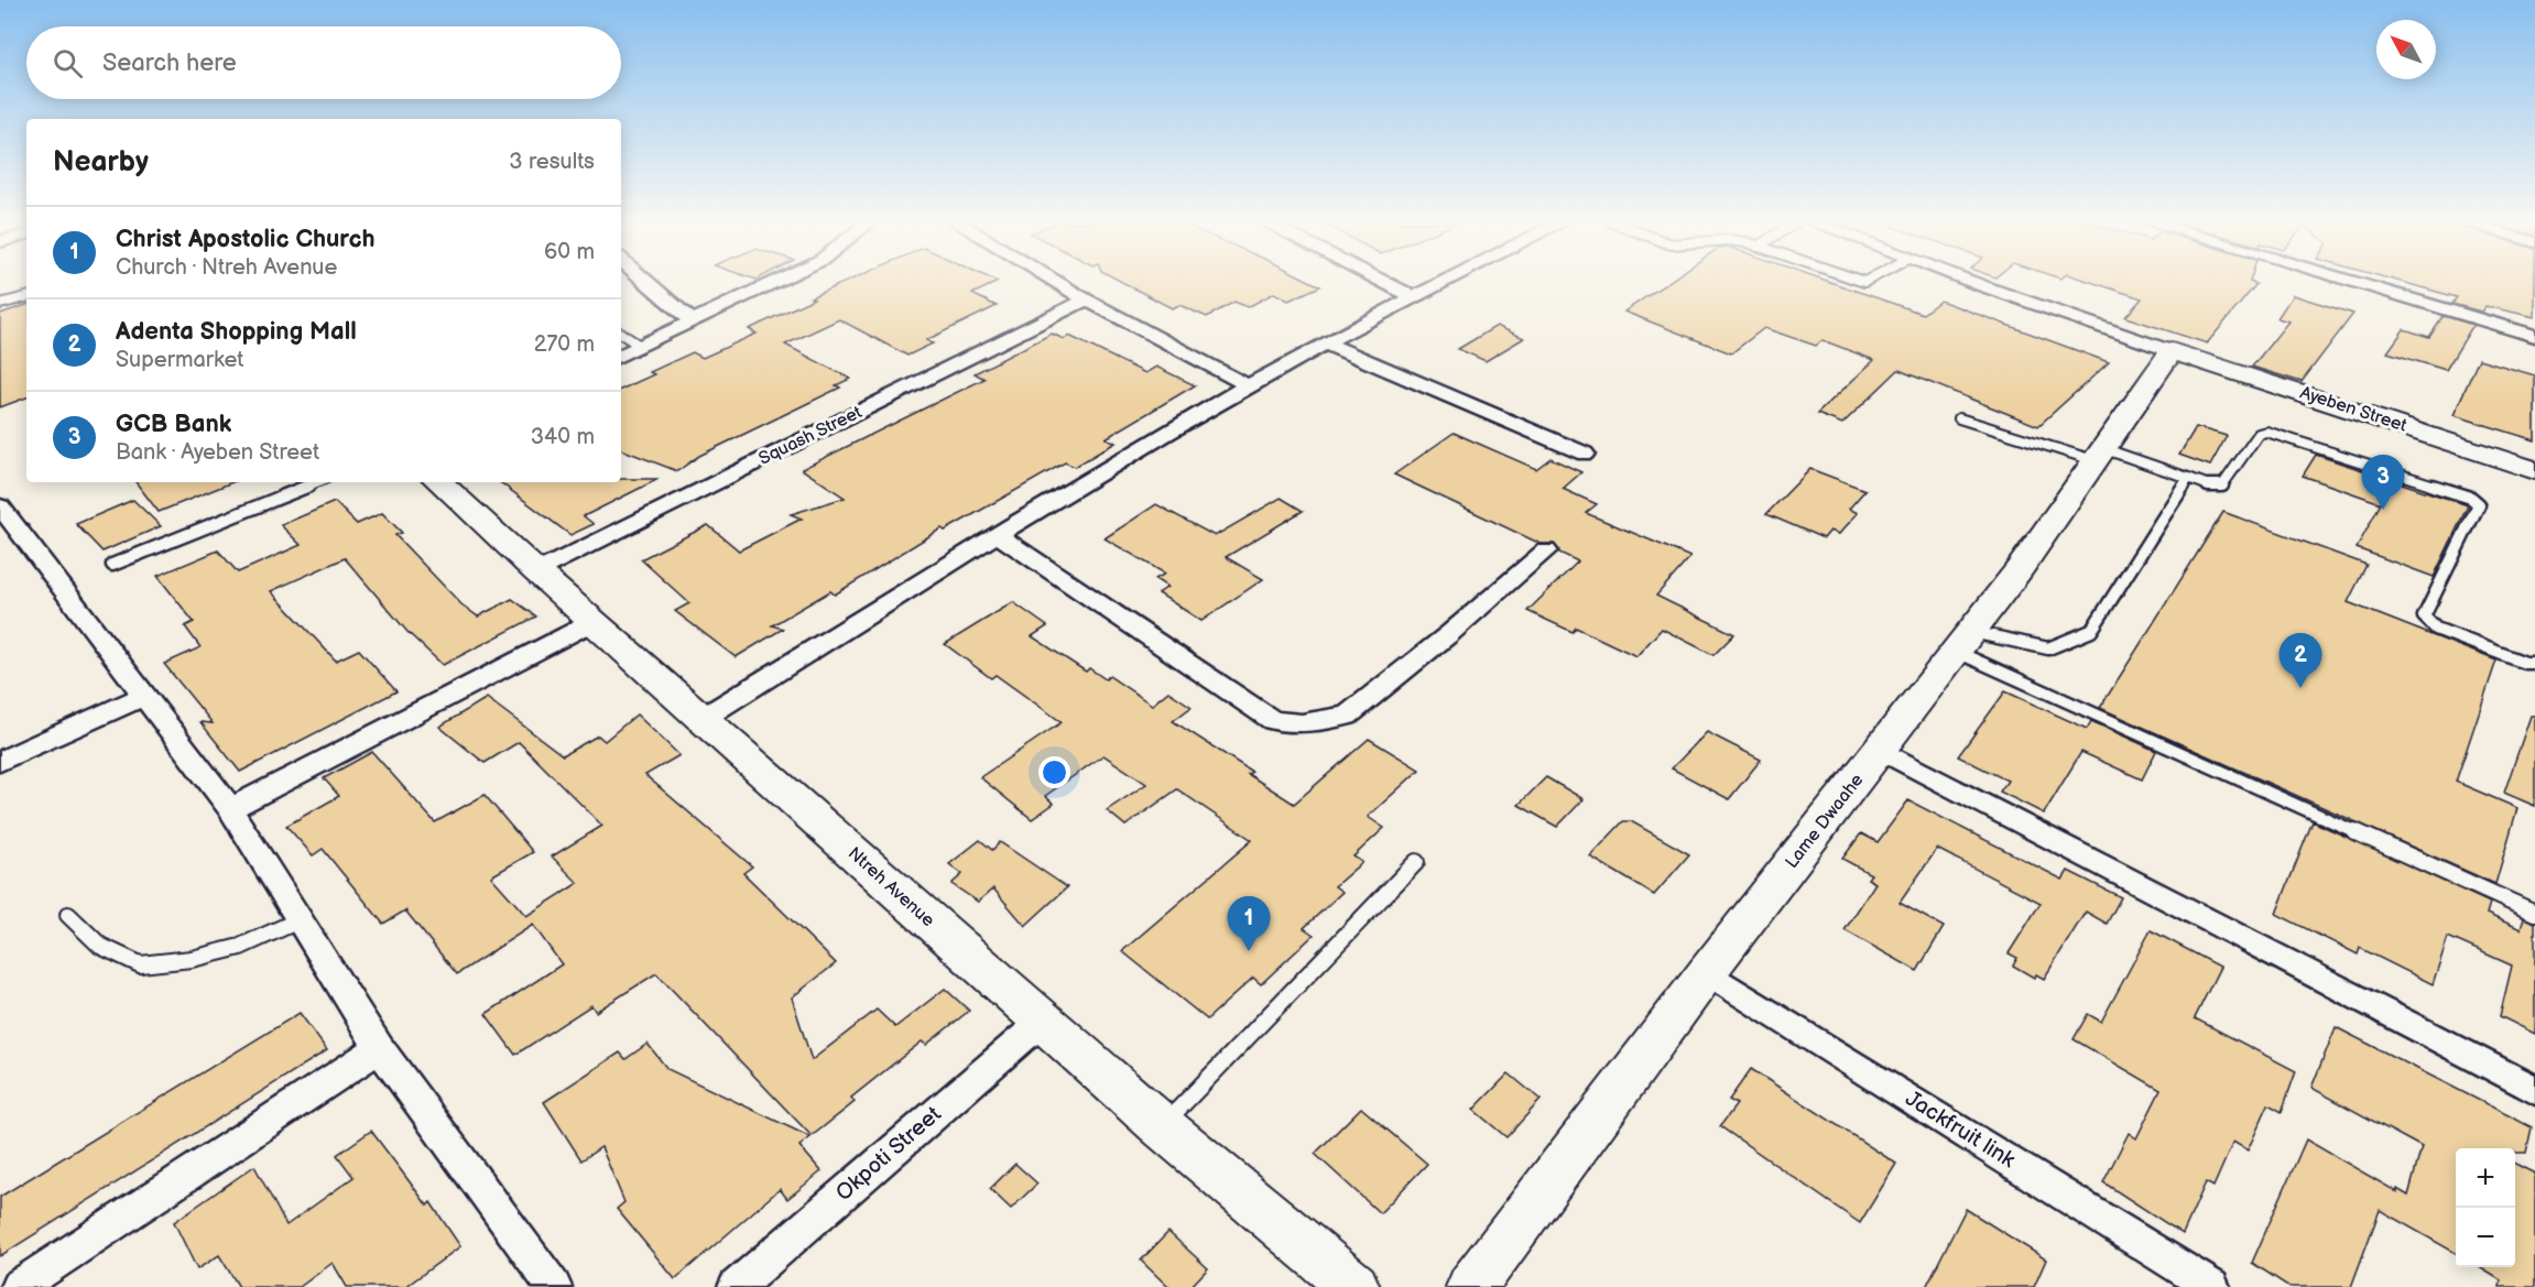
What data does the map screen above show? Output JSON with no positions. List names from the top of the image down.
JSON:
{
  "streets": {
    "street": [
      "Ayeben Street",
      "Squash Street",
      "Lame Dwaahe",
      "Ntreh Avenue",
      "Jackfruit link",
      "Okpoti Street"
    ]
  },
  "crossings": [
    ["Ayeben Street", "Lame Dwaahe"],
    ["Squash Street", "Ntreh Avenue"],
    ["Lame Dwaahe", "Jackfruit link"],
    ["Ntreh Avenue", "Okpoti Street"]
  ],
  "north": "top left",
  "page": {
    "search": "Search here",
    "heading": ["Nearby", "3 results"],
    "list": [
      {
        "mark": "1",
        "name": "Christ Apostolic Church",
        "note": "Church · Ntreh Avenue",
        "value": "60 m"
      },
      {
        "mark": "2",
        "name": "Adenta Shopping Mall",
        "note": "Supermarket",
        "value": "270 m"
      },
      {
        "mark": "3",
        "name": "GCB Bank",
        "note": "Bank · Ayeben Street",
        "value": "340 m"
      }
    ],
    "pins": ["3", "2", "1"],
    "map_buttons": ["+", "−"]
  }
}
